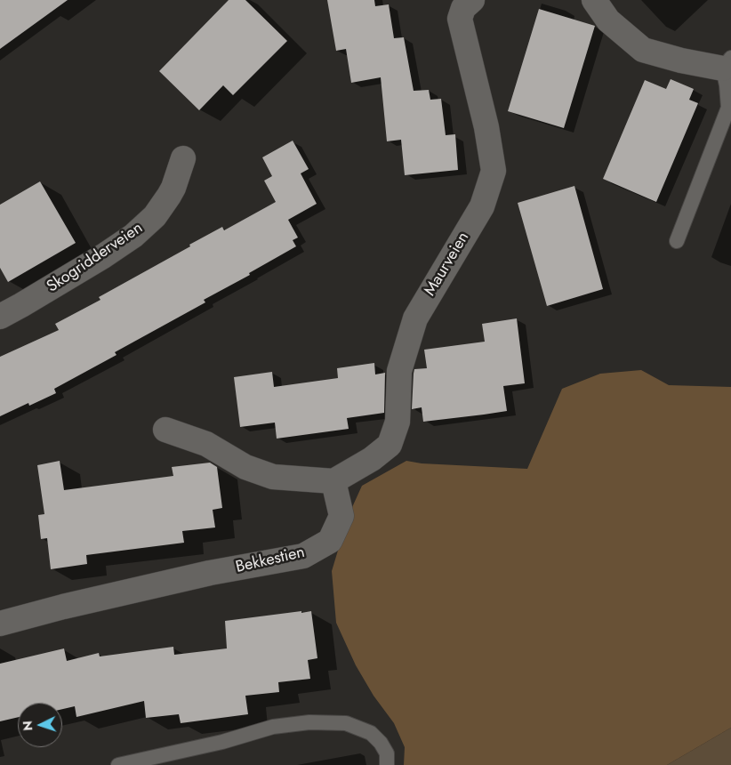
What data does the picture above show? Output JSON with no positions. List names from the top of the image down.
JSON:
{
  "streets": {
    "street": ["Skogridderveien", "Maurveien", "Bekkestien"]
  },
  "crossings": [
    ["Maurveien", "Bekkestien"]
  ],
  "north": "left"
}
